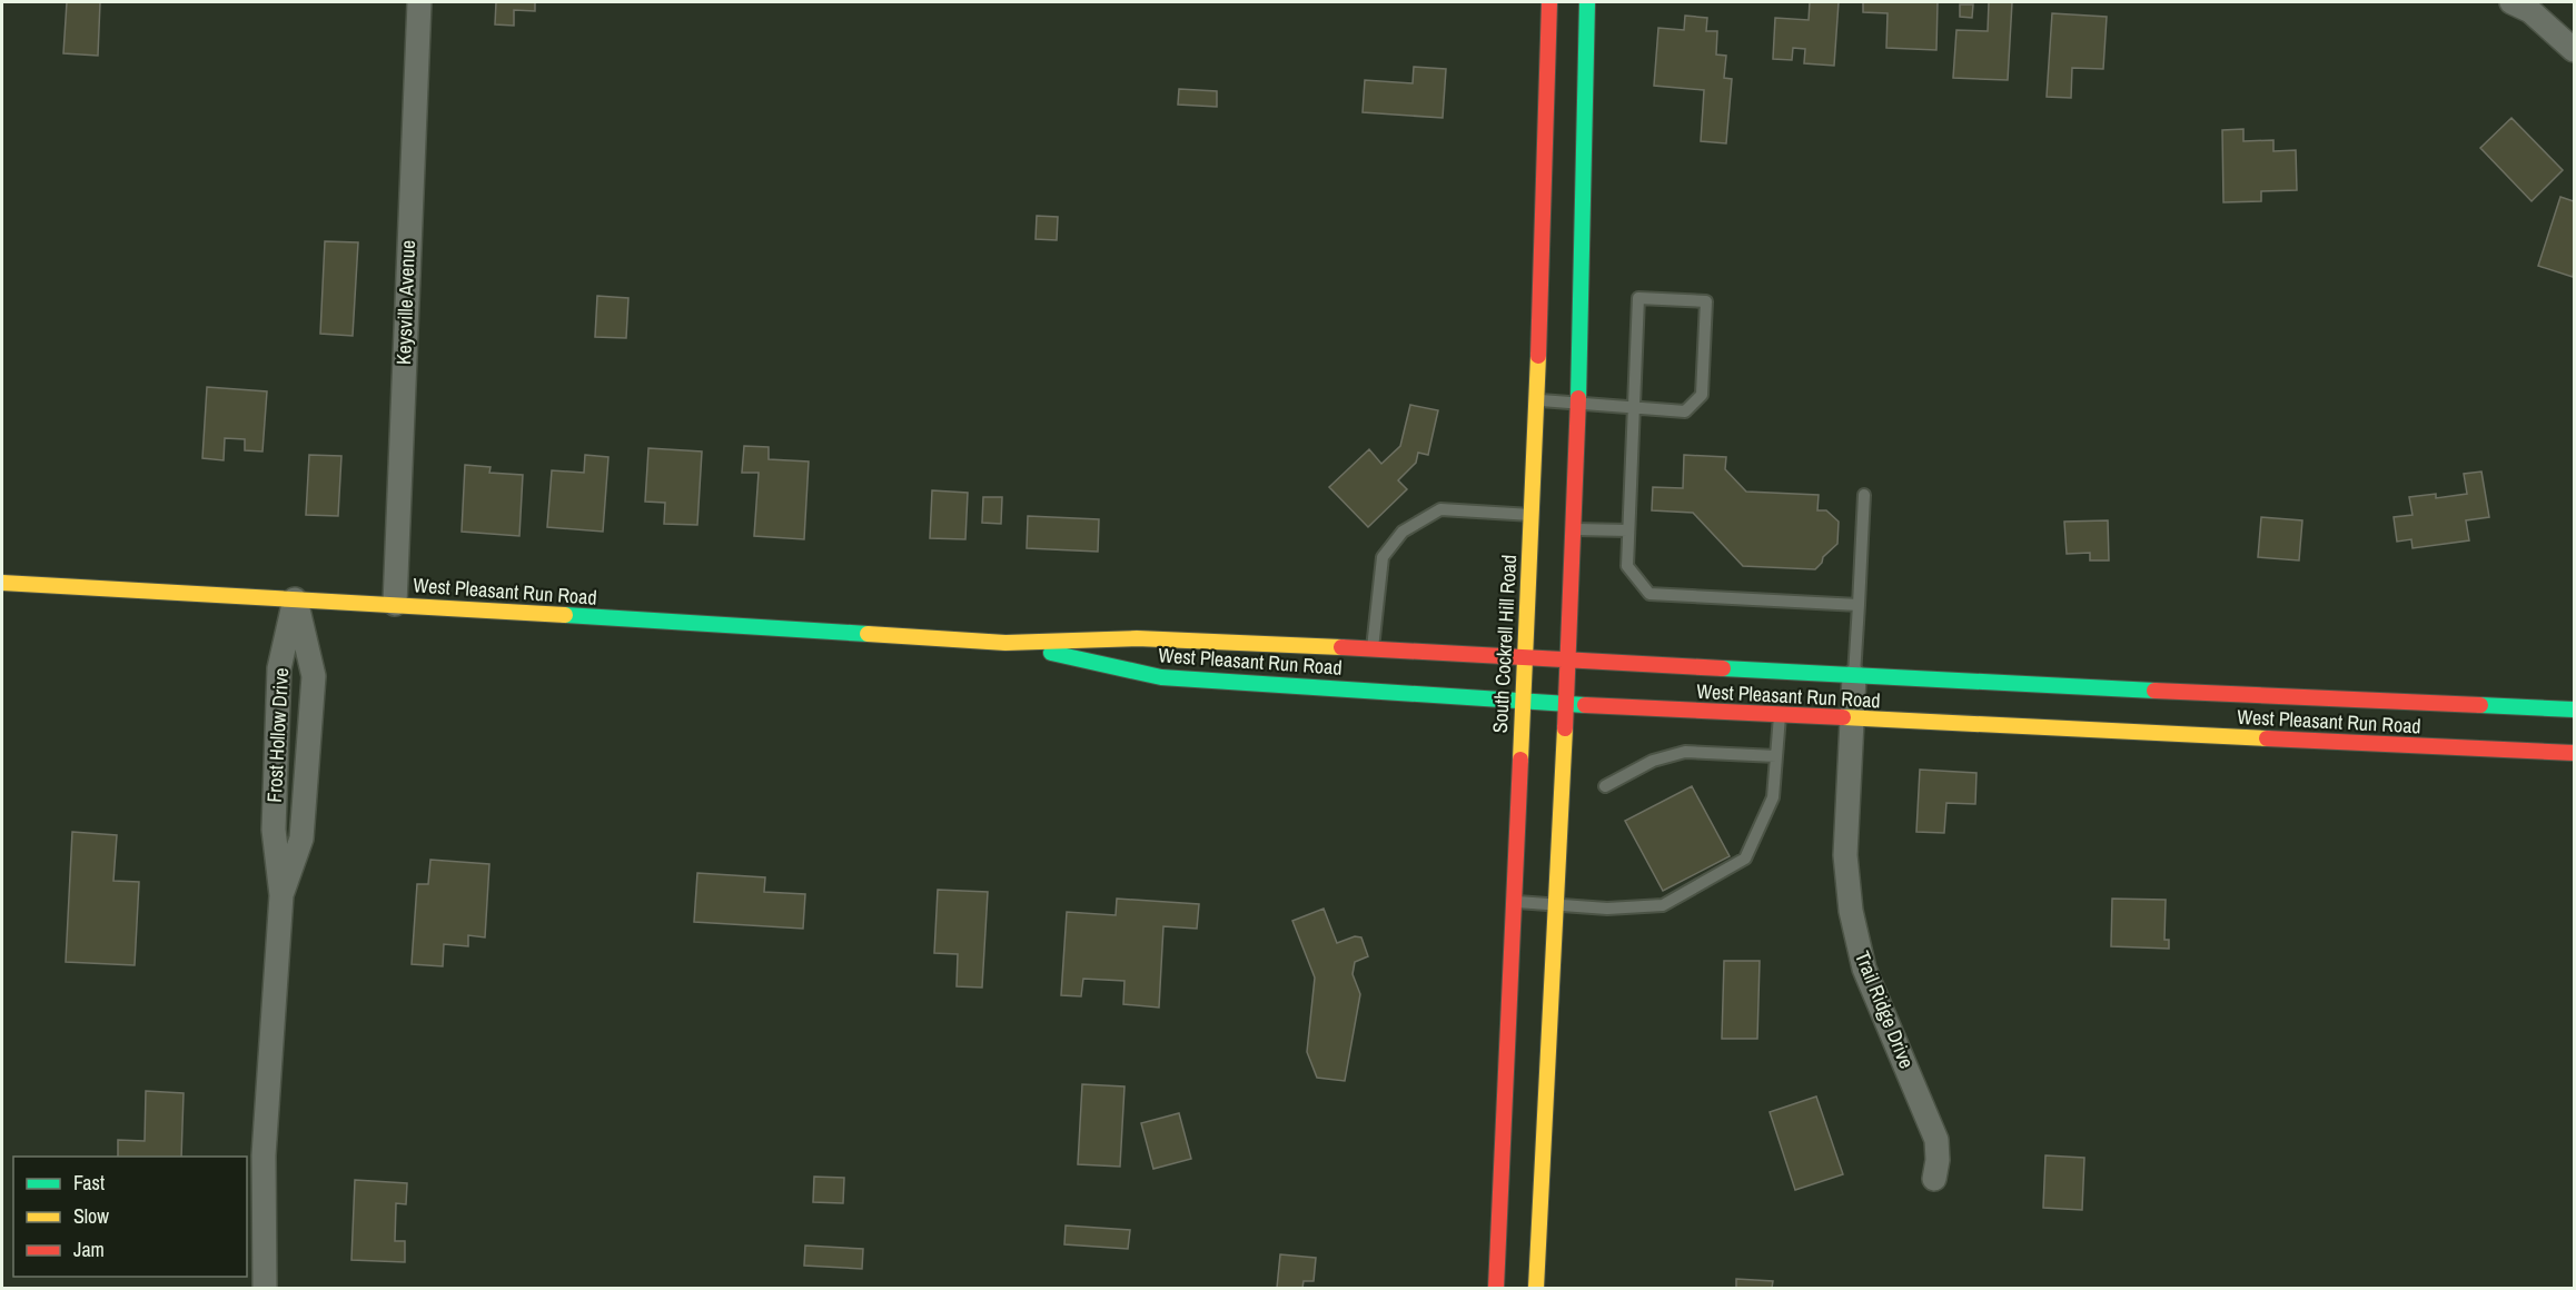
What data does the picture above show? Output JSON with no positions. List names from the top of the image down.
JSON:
{
  "streets": {
    "main road": ["West Pleasant Run Road", "South Cockrell Hill Road"],
    "street": ["Keysville Avenue", "Frost Hollow Drive", "Trail Ridge Drive"]
  },
  "crossings": [
    ["Keysville Avenue", "West Pleasant Run Road"],
    ["West Pleasant Run Road", "South Cockrell Hill Road"],
    ["West Pleasant Run Road", "Frost Hollow Drive"],
    ["West Pleasant Run Road", "Trail Ridge Drive"]
  ],
  "legend": ["Fast", "Slow", "Jam"]
}
